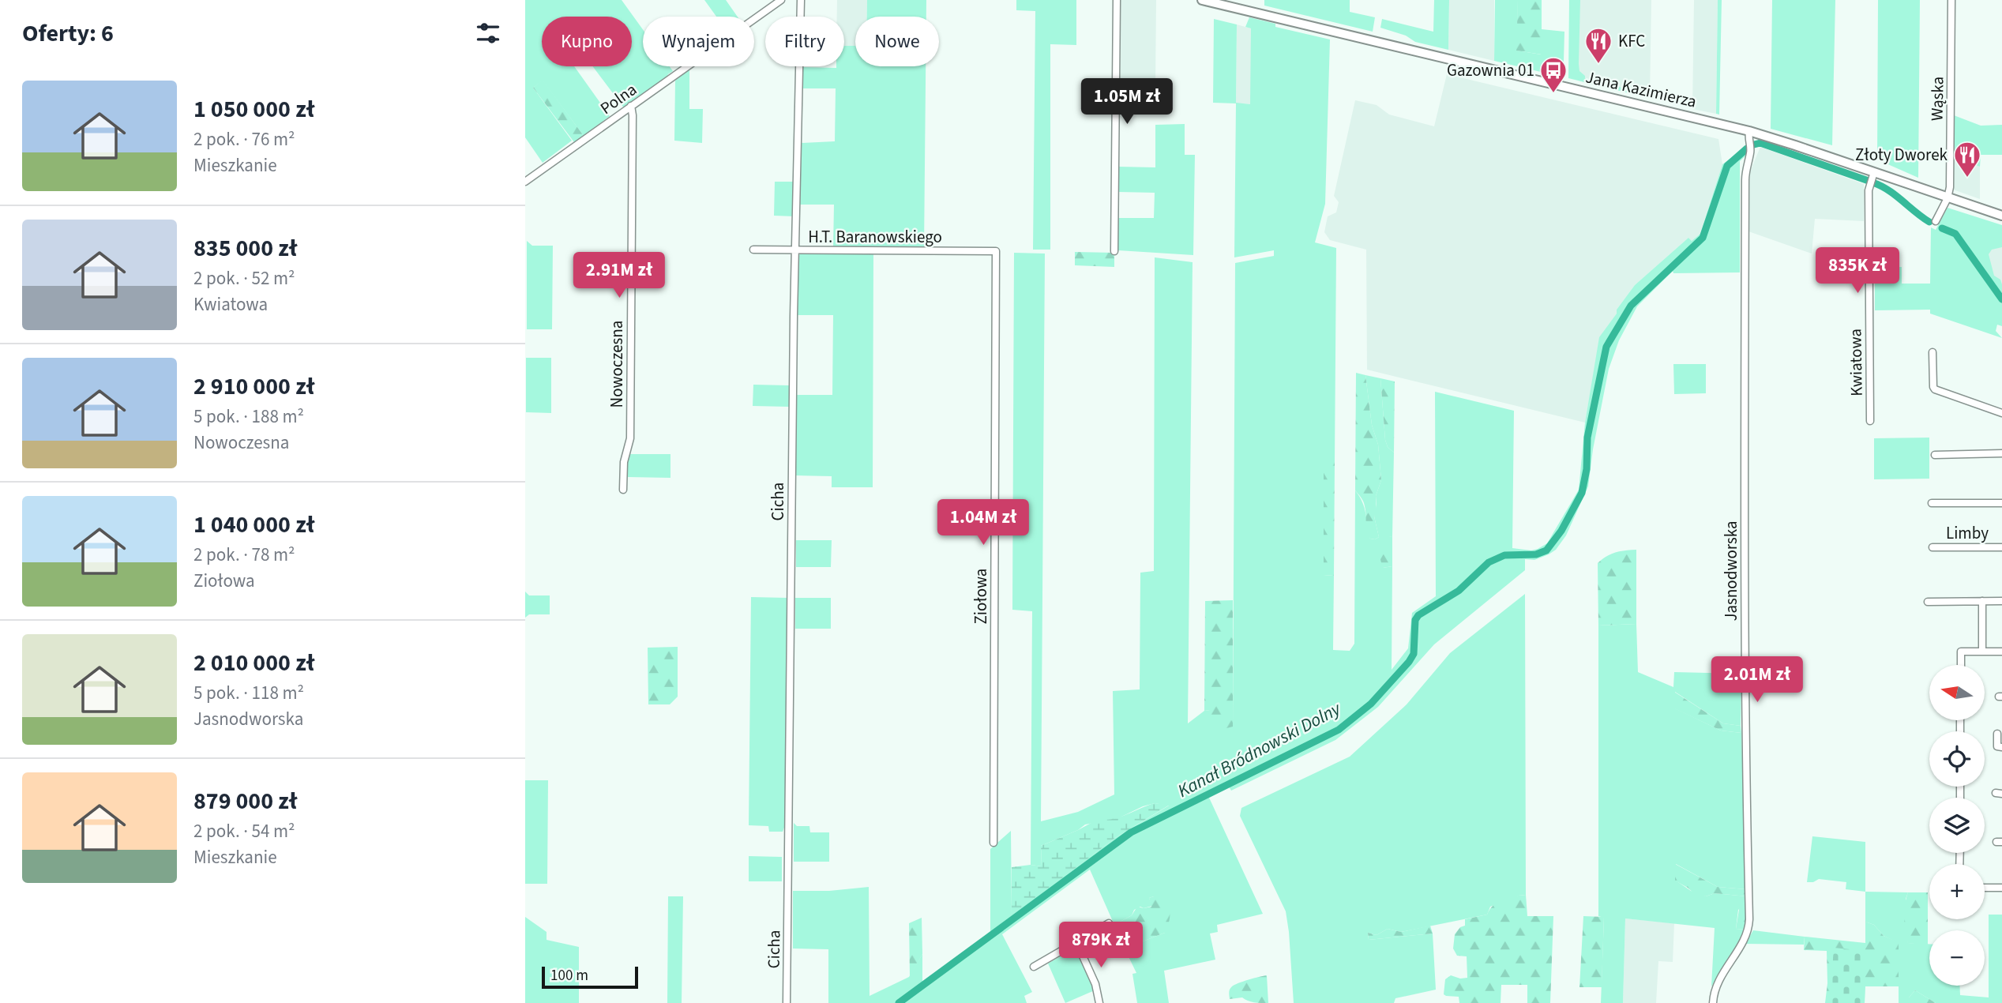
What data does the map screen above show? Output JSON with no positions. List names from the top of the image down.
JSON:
{
  "streets": {
    "main road": ["Jana Kazimierza"],
    "street": [
      "Polna",
      "Wąska",
      "H.T. Baranowskiego",
      "Kwiatowa",
      "Nowoczesna",
      "Cicha",
      "Limby",
      "Jasnodworska",
      "Ziołowa"
    ]
  },
  "crossings": [
    ["Jana Kazimierza", "Wąska"],
    ["Jana Kazimierza", "Kwiatowa"],
    ["Jana Kazimierza", "Jasnodworska"],
    ["Polna", "Nowoczesna"],
    ["H.T. Baranowskiego", "Cicha"],
    ["H.T. Baranowskiego", "Ziołowa"]
  ],
  "water": ["Kanał Bródnowski Dolny"],
  "places": {
    "restaurant": ["KFC", "Złoty Dworek"],
    "bus stop": ["Gazownia 01"]
  },
  "scale_bar": "100 m",
  "north": "left",
  "page": {
    "heading": "Oferty: 6",
    "chip": [
      "Kupno",
      "Wynajem",
      "Filtry",
      "Nowe"
    ],
    "list": [
      {
        "name": "1 050 000 zł",
        "note": "2 pok. · 76 m² · Mieszkanie"
      },
      {
        "name": "835 000 zł",
        "note": "2 pok. · 52 m² · Kwiatowa"
      },
      {
        "name": "2 910 000 zł",
        "note": "5 pok. · 188 m² · Nowoczesna"
      },
      {
        "name": "1 040 000 zł",
        "note": "2 pok. · 78 m² · Ziołowa"
      },
      {
        "name": "2 010 000 zł",
        "note": "5 pok. · 118 m² · Jasnodworska"
      },
      {
        "name": "879 000 zł",
        "note": "2 pok. · 54 m² · Mieszkanie"
      }
    ],
    "price": [
      "1.05M zł",
      "835K zł",
      "2.91M zł",
      "1.04M zł",
      "2.01M zł",
      "879K zł"
    ],
    "map_buttons": ["+", "−"],
    "scale": "100 m"
  }
}
